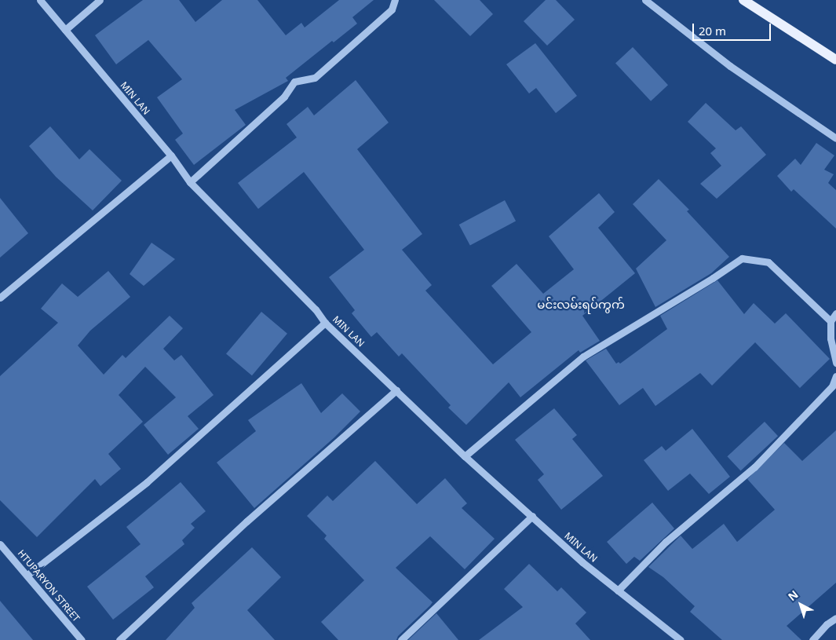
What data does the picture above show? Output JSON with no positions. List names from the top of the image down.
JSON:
{
  "streets": {
    "street": ["MIN LAN", "HTUPARYON STREET"]
  },
  "districts": ["မင်းလမ်းရပ်ကွက်"],
  "scale_bar": "20 m",
  "north": "top left"
}
